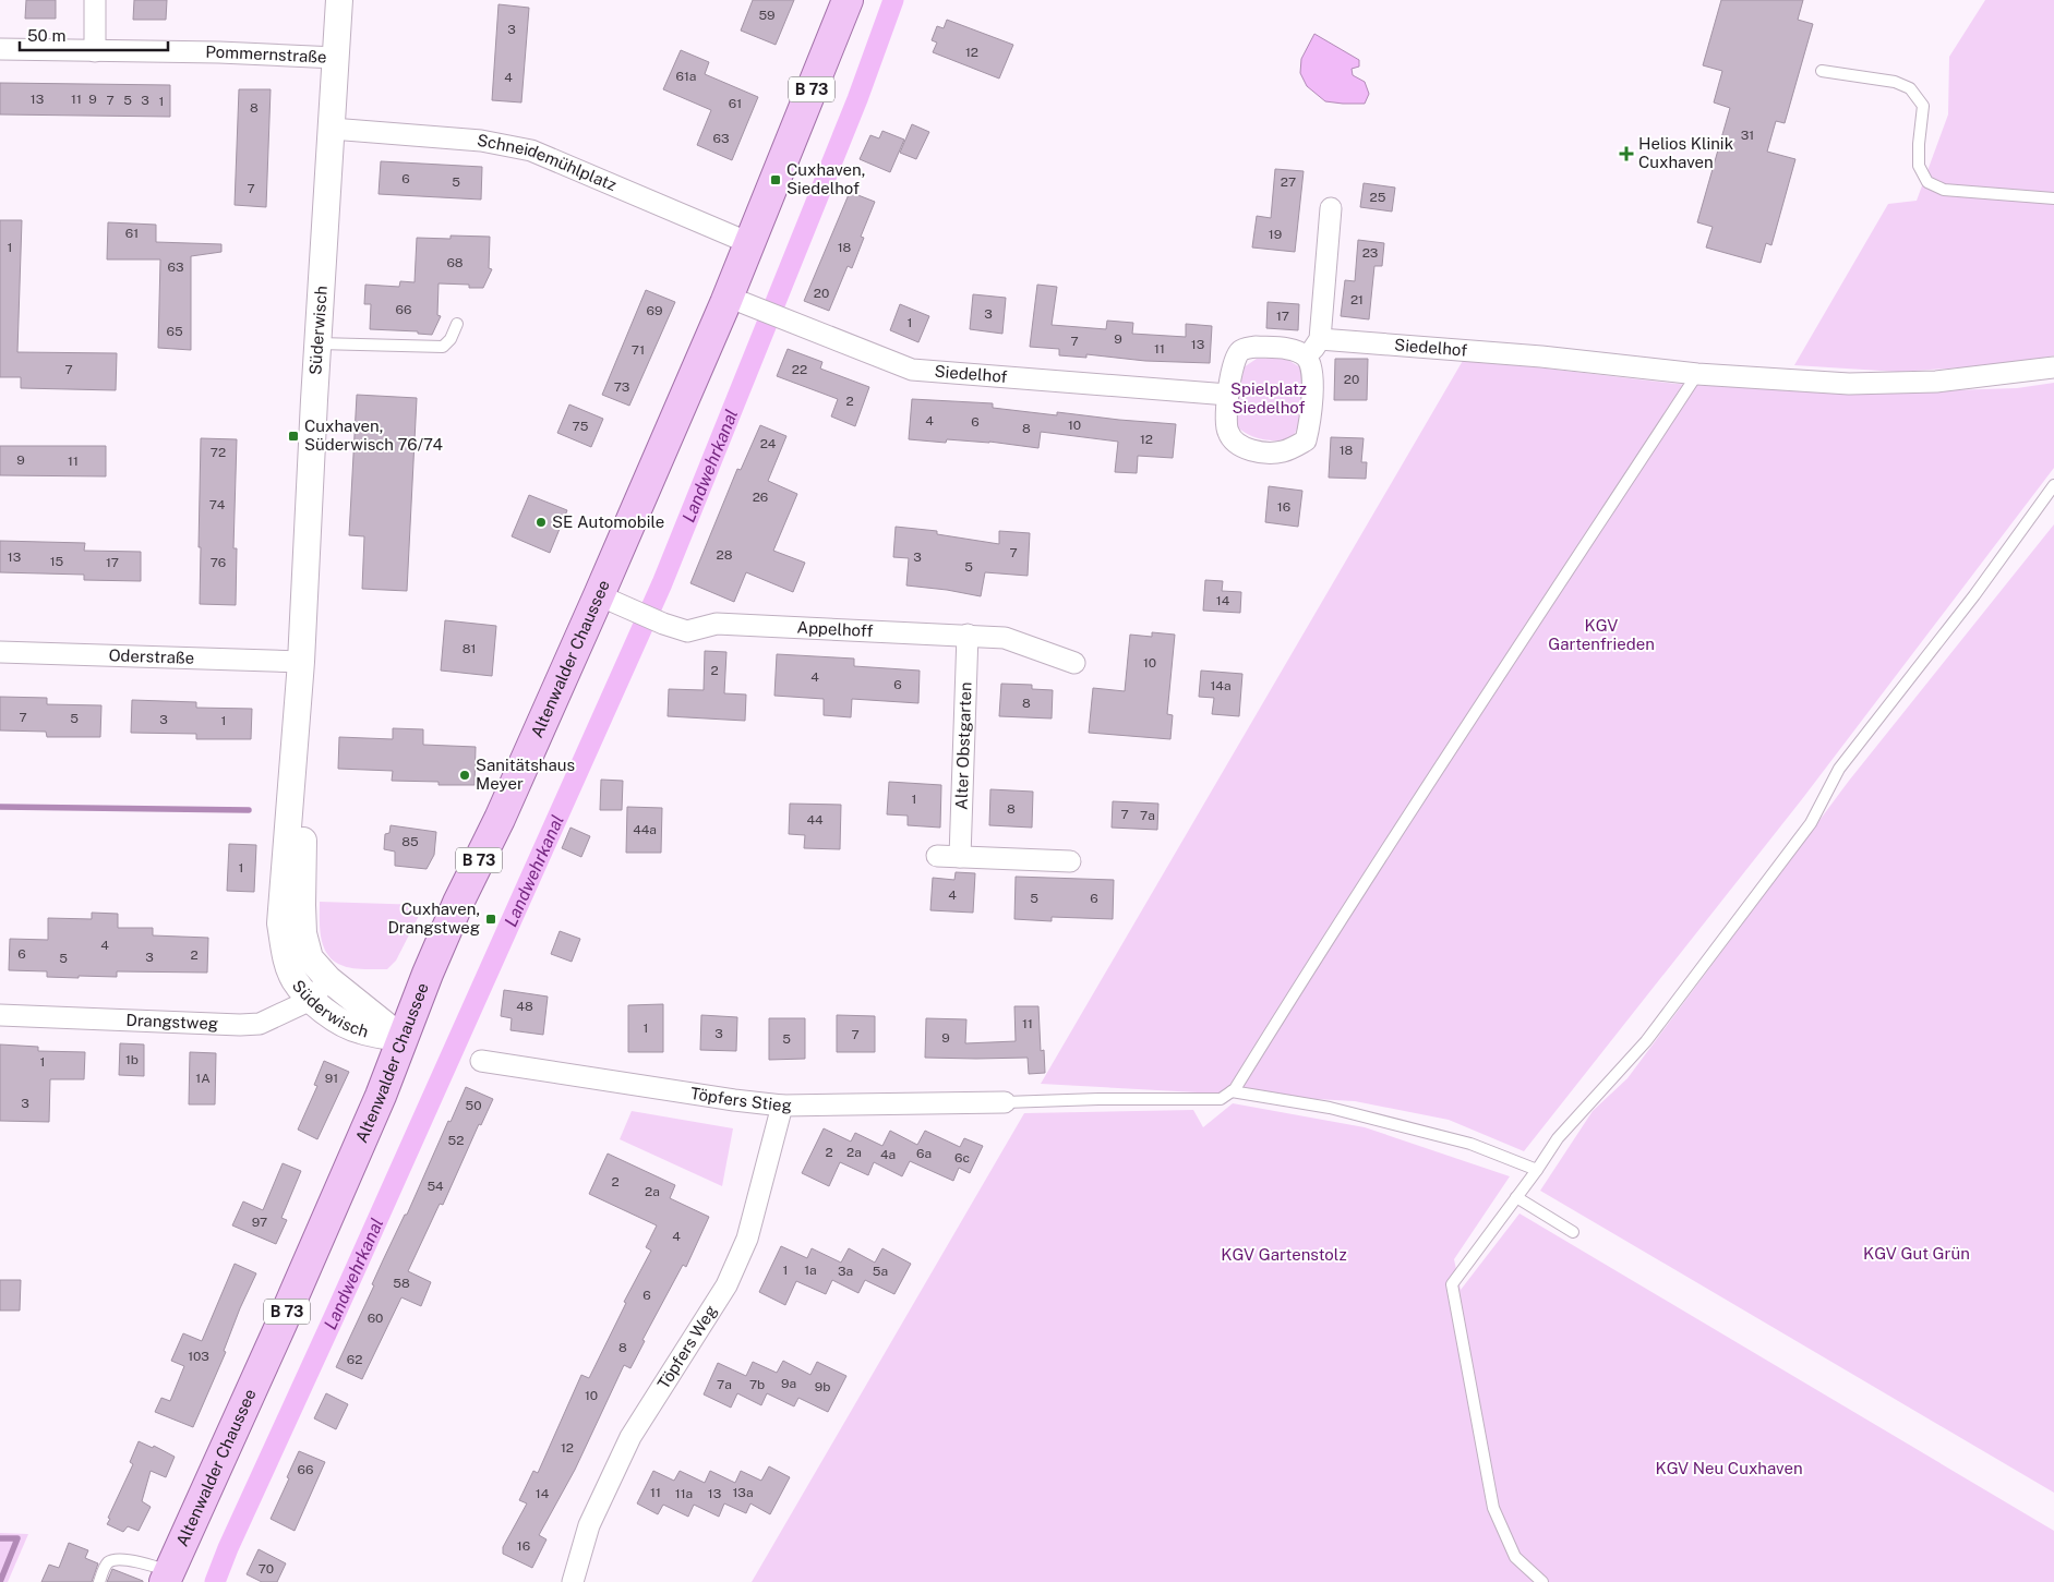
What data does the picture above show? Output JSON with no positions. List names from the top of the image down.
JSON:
{
  "streets": {
    "main road": ["B 73", "Altenwalder Chaussee"],
    "street": [
      "Pommernstraße",
      "Schneidemühlplatz",
      "Süderwisch",
      "Siedelhof",
      "Appelhoff",
      "Oderstraße",
      "Alter Obstgarten",
      "Drangstweg",
      "Töpfers Stieg",
      "Töpfers Weg"
    ]
  },
  "crossings": [
    ["Pommernstraße", "Süderwisch"],
    ["Schneidemühlplatz", "Süderwisch"],
    ["Schneidemühlplatz", "Altenwalder Chaussee"],
    ["Süderwisch", "Oderstraße"],
    ["Süderwisch", "Altenwalder Chaussee"],
    ["Süderwisch", "Drangstweg"],
    ["Siedelhof", "Altenwalder Chaussee"],
    ["Appelhoff", "Altenwalder Chaussee"],
    ["Appelhoff", "Alter Obstgarten"],
    ["Töpfers Stieg", "Töpfers Weg"]
  ],
  "water": ["Landwehrkanal"],
  "parks": [
    "Spielplatz Siedelhof",
    "KGV Gartenfrieden",
    "KGV Gut Grün",
    "KGV Gartenstolz",
    "KGV Neu Cuxhaven"
  ],
  "places": {
    "health": ["Helios Klinik Cuxhaven"],
    "transit": ["Cuxhaven, Siedelhof", "Cuxhaven, Süderwisch 76/74", "Cuxhaven, Drangstweg"],
    "other": ["SE Automobile", "Sanitätshaus Meyer"]
  },
  "house_numbers": [
    "59",
    "3",
    "12",
    "61a",
    "4",
    "13",
    "11",
    "9",
    "7",
    "5",
    "3",
    "1",
    "61",
    "8",
    "31",
    "63",
    "6",
    "5",
    "27",
    "7",
    "25",
    "61",
    "19",
    "1",
    "18",
    "23",
    "68",
    "63",
    "20",
    "21",
    "66",
    "69",
    "3",
    "17",
    "1",
    "65",
    "9",
    "7",
    "13",
    "11",
    "71",
    "7",
    "22",
    "20",
    "73",
    "2",
    "4",
    "6",
    "10",
    "75",
    "8",
    "12",
    "24",
    "18",
    "72",
    "9",
    "11",
    "26",
    "74",
    "16",
    "7",
    "28",
    "13",
    "3",
    "15",
    "17",
    "76",
    "5",
    "14",
    "81",
    "10",
    "2",
    "4",
    "6",
    "14a",
    "8",
    "7",
    "5",
    "3",
    "1",
    "1",
    "8",
    "7",
    "7a",
    "44",
    "44a",
    "85",
    "1",
    "4",
    "5",
    "6",
    "4",
    "6",
    "2",
    "3",
    "5",
    "48",
    "11",
    "1",
    "3",
    "7",
    "9",
    "5",
    "1b",
    "1",
    "1A",
    "91",
    "3",
    "50",
    "52",
    "2",
    "2a",
    "6a",
    "4a",
    "6c",
    "2",
    "54",
    "2a",
    "97",
    "4",
    "1",
    "1a",
    "3a",
    "5a",
    "58",
    "6",
    "60",
    "8",
    "103",
    "62",
    "9a",
    "7a",
    "7b",
    "9b",
    "10",
    "12",
    "66",
    "11",
    "13a",
    "14",
    "11a",
    "13",
    "16",
    "70"
  ],
  "scale_bar": "50 m"
}
